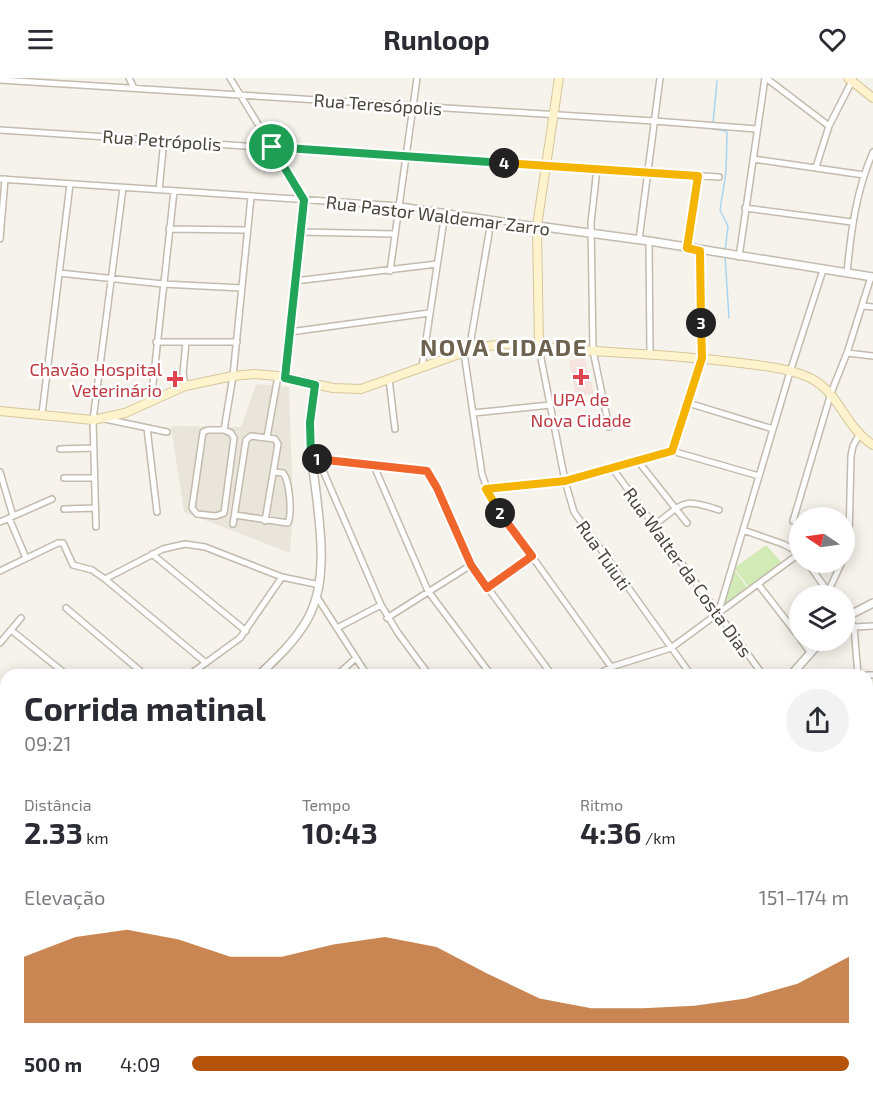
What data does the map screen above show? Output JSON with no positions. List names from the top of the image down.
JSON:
{
  "streets": {
    "street": [
      "Rua Teresópolis",
      "Rua Petrópolis",
      "Rua Pastor Waldemar Zarro",
      "Rua Tuiuti",
      "Rua Walter da Costa Dias"
    ]
  },
  "districts": ["NOVA CIDADE"],
  "places": {
    "health": ["UPA de Nova Cidade", "Chavão Hospital Veterinário"]
  },
  "north": "left",
  "page": {
    "header": "Runloop",
    "pins": [
      "4",
      "3",
      "1",
      "2"
    ],
    "heading": ["Corrida matinal", "09:21"],
    "stats": [
      ["Distância", "2.33 km"],
      ["Tempo", "10:43"],
      ["Ritmo", "4:36 /km"]
    ],
    "chart": ["Elevação", "151–174 m"],
    "list": [
      {
        "name": "500 m",
        "note": "4:09"
      }
    ]
  }
}
